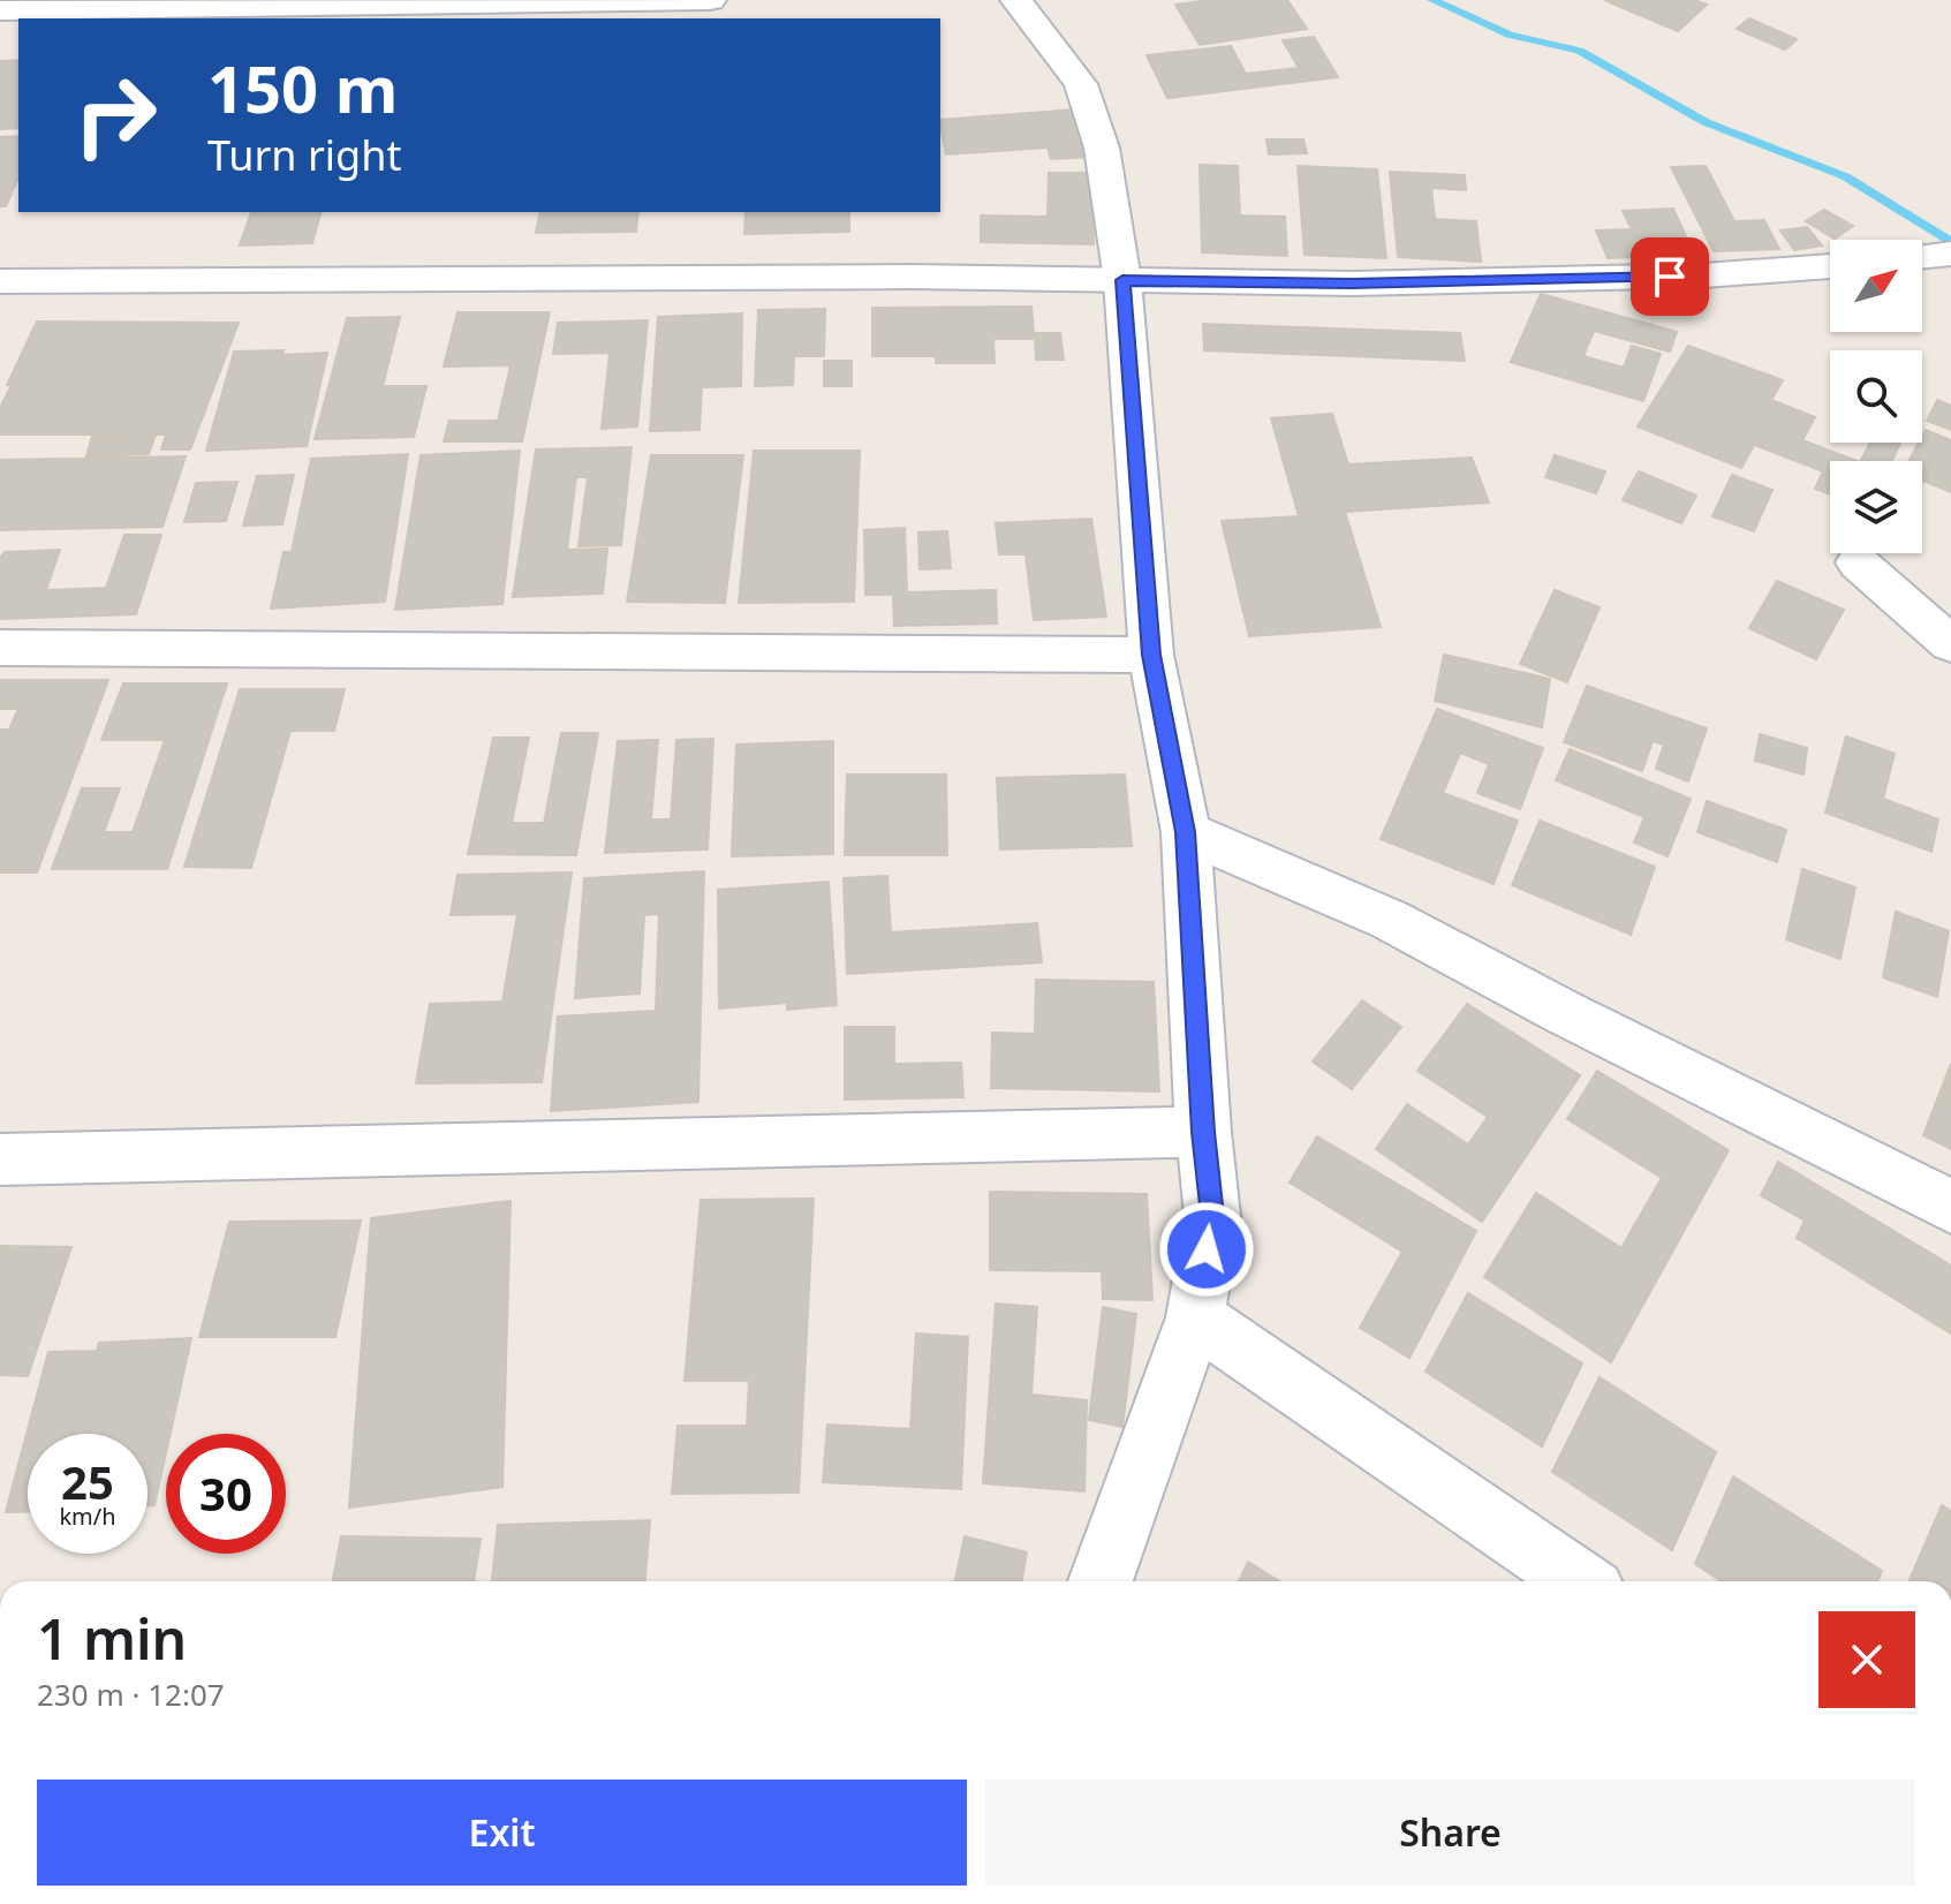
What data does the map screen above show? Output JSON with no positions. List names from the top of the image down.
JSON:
{
  "north": "top right",
  "page": {
    "turn": ["150 m", "Turn right"],
    "speed": "25 km/h",
    "limit": "30",
    "heading": ["1 min", "230 m · 12:07"],
    "buttons": ["Exit", "Share"]
  }
}
